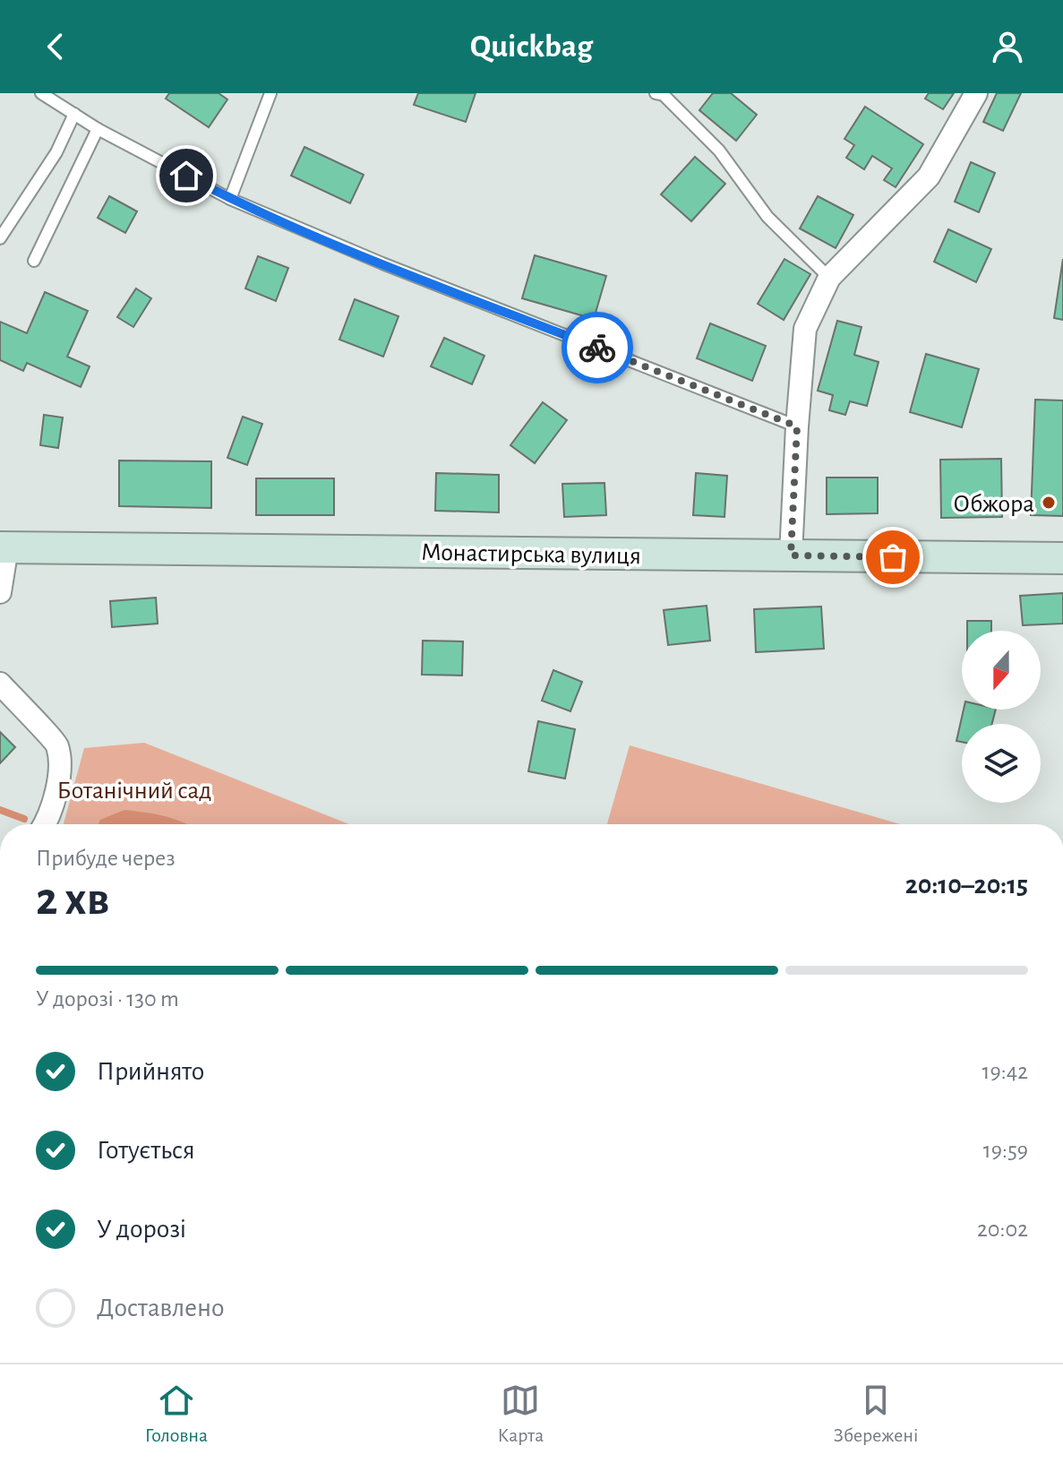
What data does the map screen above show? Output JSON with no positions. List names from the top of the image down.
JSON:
{
  "streets": {
    "street": ["Монастирська вулиця"]
  },
  "parks": ["Ботанічний сад"],
  "places": ["Обжора"],
  "north": "bottom",
  "page": {
    "header": "Quickbag",
    "heading": ["2 хв", "Прибуде через", "20:10–20:15"],
    "bar": "У дорозі · 130 m",
    "list": [
      ["Прийнято", "19:42"],
      ["Готується", "19:59"],
      ["У дорозі", "20:02"],
      "Доставлено"
    ],
    "tabs": ["Головна", "Карта", "Збережені"]
  }
}
